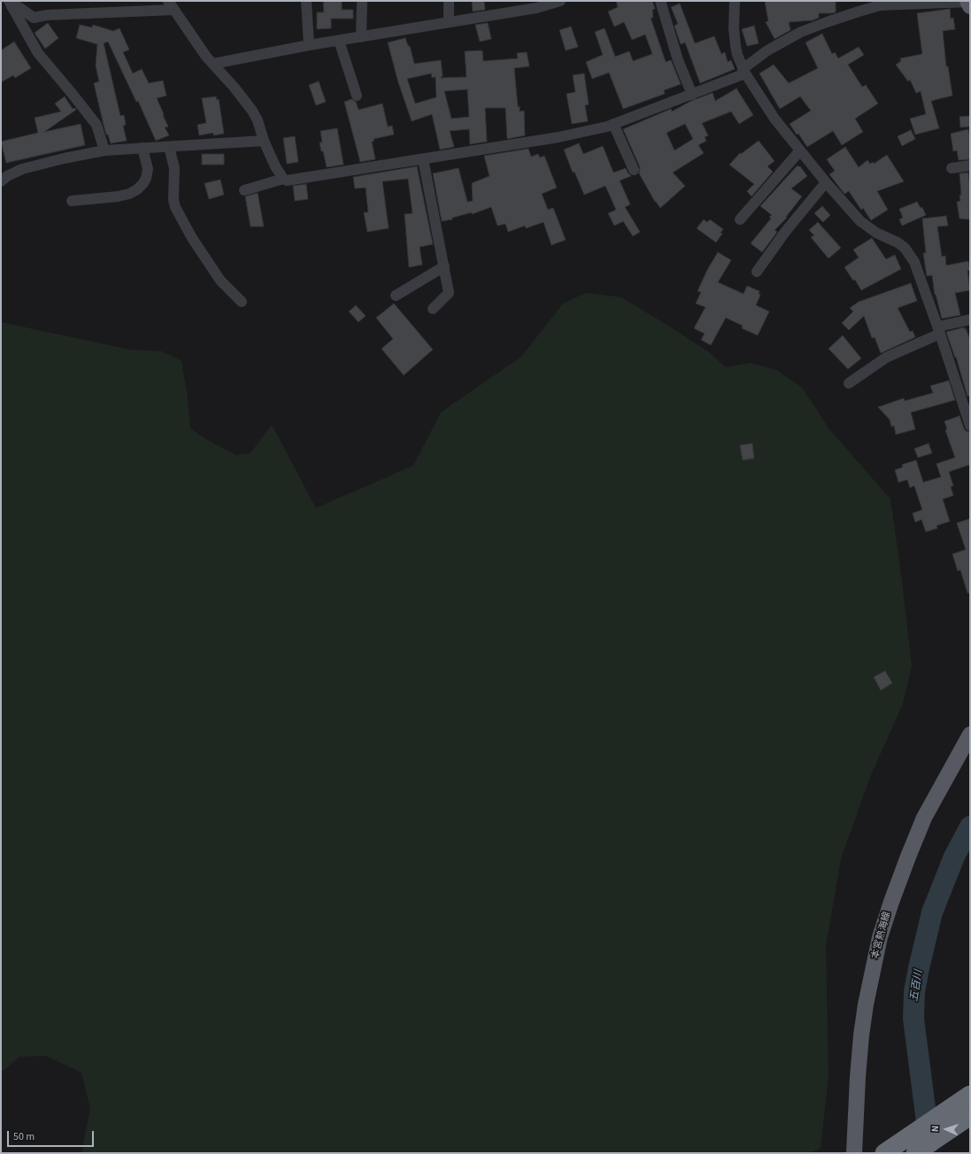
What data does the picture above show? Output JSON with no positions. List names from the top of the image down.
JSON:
{
  "streets": {
    "main road": ["本宮熱海線"]
  },
  "water": ["五百川"],
  "scale_bar": "50 m",
  "north": "left"
}
